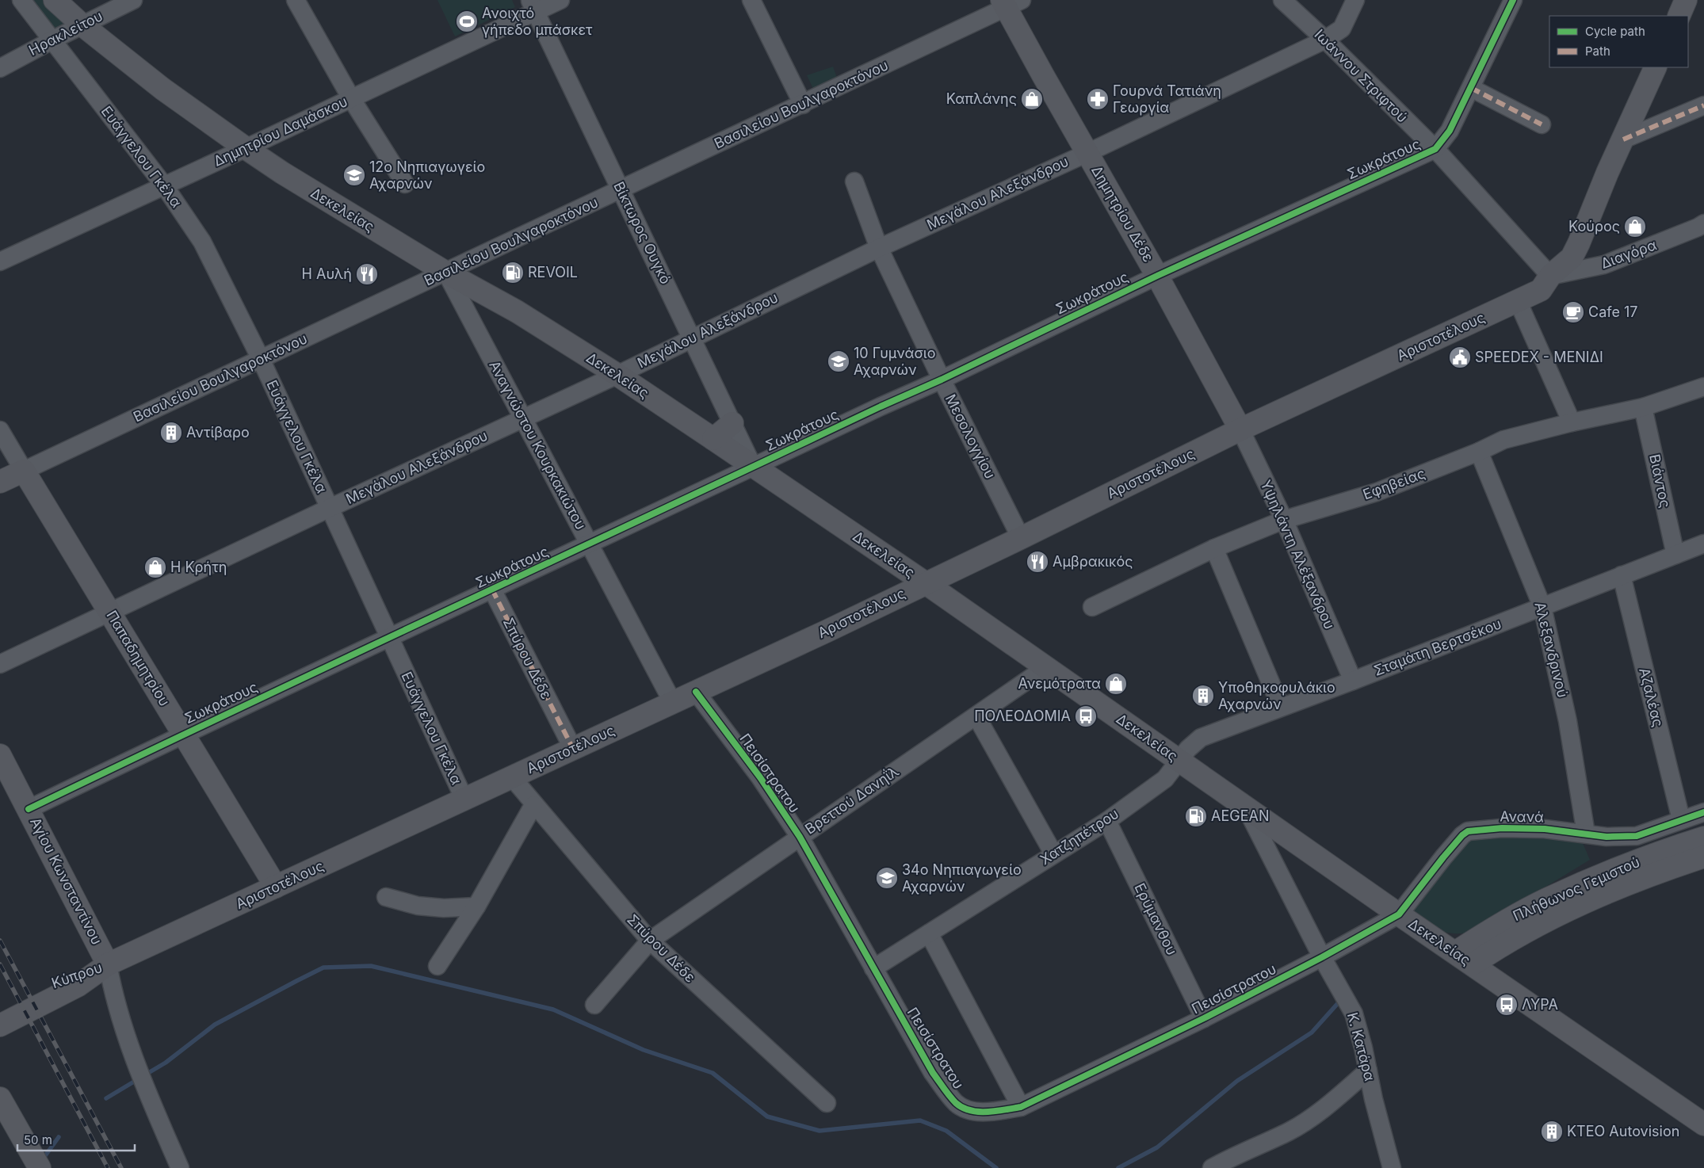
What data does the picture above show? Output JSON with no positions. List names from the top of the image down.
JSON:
{
  "streets": {
    "main road": [
      "Βασιλείου Βουλγαροκτόνου",
      "Δεκελείας",
      "Δημητρίου Δέδε",
      "Αριστοτέλους",
      "Παπαδημητρίου",
      "Αγίου Κωνσταντίνου",
      "Πλήθωνος Γεμιστού",
      "Κύπρου"
    ],
    "street": [
      "Ηρακλείτου",
      "Ιωάννου Στριφτού",
      "Δημητρίου Δαμάσκου",
      "Ευάγγελου Γκέλα",
      "Σωκράτους",
      "Μεγάλου Αλεξάνδρου",
      "Βίκτωρος Ουγκό",
      "Διαγόρα",
      "Μεσολογγίου",
      "Αναγνώστου Κουρκακιώτου",
      "Βιάντος",
      "Εφηβείας",
      "Υψηλάντη Αλέξανδρου",
      "Σταμάτη Βερτσέκου",
      "Αλεξανδρινού",
      "Σπύρου Δέδε",
      "Αζαλέας",
      "Πεισίστρατου",
      "Βρεττού Δανηΐλ",
      "Ανανά",
      "Χατζηπέτρου",
      "Ερύμανθου",
      "Κ. Κατάρα"
    ]
  },
  "crossings": [
    ["Ηρακλείτου", "Ευάγγελου Γκέλα"],
    ["Ηρακλείτου", "Δεκελείας"],
    ["Ιωάννου Στριφτού", "Σωκράτους"],
    ["Ιωάννου Στριφτού", "Μεγάλου Αλεξάνδρου"],
    ["Ιωάννου Στριφτού", "Διαγόρα"],
    ["Ιωάννου Στριφτού", "Αριστοτέλους"],
    ["Βασιλείου Βουλγαροκτόνου", "Ευάγγελου Γκέλα"],
    ["Βασιλείου Βουλγαροκτόνου", "Δεκελείας"],
    ["Βασιλείου Βουλγαροκτόνου", "Δημητρίου Δέδε"],
    ["Βασιλείου Βουλγαροκτόνου", "Βίκτωρος Ουγκό"],
    ["Βασιλείου Βουλγαροκτόνου", "Αναγνώστου Κουρκακιώτου"],
    ["Βασιλείου Βουλγαροκτόνου", "Παπαδημητρίου"],
    ["Δημητρίου Δαμάσκου", "Ευάγγελου Γκέλα"],
    ["Δημητρίου Δαμάσκου", "Δεκελείας"],
    ["Δημητρίου Δαμάσκου", "Βίκτωρος Ουγκό"],
    ["Ευάγγελου Γκέλα", "Σωκράτους"],
    ["Ευάγγελου Γκέλα", "Μεγάλου Αλεξάνδρου"],
    ["Ευάγγελου Γκέλα", "Αριστοτέλους"],
    ["Σωκράτους", "Δεκελείας"],
    ["Σωκράτους", "Δημητρίου Δέδε"],
    ["Σωκράτους", "Βίκτωρος Ουγκό"],
    ["Σωκράτους", "Μεσολογγίου"],
    ["Σωκράτους", "Αναγνώστου Κουρκακιώτου"],
    ["Σωκράτους", "Παπαδημητρίου"],
    ["Σωκράτους", "Σπύρου Δέδε"],
    ["Σωκράτους", "Αγίου Κωνσταντίνου"],
    ["Μεγάλου Αλεξάνδρου", "Δεκελείας"],
    ["Μεγάλου Αλεξάνδρου", "Δημητρίου Δέδε"],
    ["Μεγάλου Αλεξάνδρου", "Βίκτωρος Ουγκό"],
    ["Μεγάλου Αλεξάνδρου", "Μεσολογγίου"],
    ["Μεγάλου Αλεξάνδρου", "Αναγνώστου Κουρκακιώτου"],
    ["Μεγάλου Αλεξάνδρου", "Παπαδημητρίου"],
    ["Δεκελείας", "Βίκτωρος Ουγκό"],
    ["Δεκελείας", "Αριστοτέλους"],
    ["Δεκελείας", "Αναγνώστου Κουρκακιώτου"],
    ["Δεκελείας", "Σταμάτη Βερτσέκου"],
    ["Δεκελείας", "Πεισίστρατου"],
    ["Δεκελείας", "Βρεττού Δανηΐλ"],
    ["Δεκελείας", "Ανανά"],
    ["Δεκελείας", "Χατζηπέτρου"],
    ["Δεκελείας", "Πλήθωνος Γεμιστού"],
    ["Δεκελείας", "Κ. Κατάρα"],
    ["Δημητρίου Δέδε", "Αριστοτέλους"],
    ["Δημητρίου Δέδε", "Υψηλάντη Αλέξανδρου"],
    ["Διαγόρα", "Αριστοτέλους"],
    ["Αριστοτέλους", "Μεσολογγίου"],
    ["Αριστοτέλους", "Αναγνώστου Κουρκακιώτου"],
    ["Αριστοτέλους", "Υψηλάντη Αλέξανδρου"],
    ["Αριστοτέλους", "Παπαδημητρίου"],
    ["Αριστοτέλους", "Σπύρου Δέδε"],
    ["Αριστοτέλους", "Πεισίστρατου"],
    ["Αριστοτέλους", "Αγίου Κωνσταντίνου"],
    ["Αριστοτέλους", "Κύπρου"],
    ["Βιάντος", "Εφηβείας"],
    ["Βιάντος", "Σταμάτη Βερτσέκου"],
    ["Εφηβείας", "Υψηλάντη Αλέξανδρου"],
    ["Εφηβείας", "Αλεξανδρινού"],
    ["Υψηλάντη Αλέξανδρου", "Σταμάτη Βερτσέκου"],
    ["Σταμάτη Βερτσέκου", "Αλεξανδρινού"],
    ["Σταμάτη Βερτσέκου", "Αζαλέας"],
    ["Σταμάτη Βερτσέκου", "Χατζηπέτρου"],
    ["Αλεξανδρινού", "Ανανά"],
    ["Σπύρου Δέδε", "Βρεττού Δανηΐλ"],
    ["Αζαλέας", "Ανανά"],
    ["Πεισίστρατου", "Βρεττού Δανηΐλ"],
    ["Πεισίστρατου", "Ανανά"],
    ["Πεισίστρατου", "Χατζηπέτρου"],
    ["Πεισίστρατου", "Ερύμανθου"],
    ["Πεισίστρατου", "Κ. Κατάρα"],
    ["Χατζηπέτρου", "Ερύμανθου"],
    ["Αγίου Κωνσταντίνου", "Κύπρου"]
  ],
  "places": {
    "sports": ["Ανοιχτό γήπεδο μπάσκετ"],
    "shop": [
      "Καπλάνης",
      "Κούρος",
      "Η Κρήτη",
      "Ανεμότρατα"
    ],
    "pharmacy": ["Γουρνά Τατιάνη Γεωργία"],
    "school or university": ["12ο Νηπιαγωγείο Αχαρνών", "10 Γυμνάσιο Αχαρνών", "34o Νηπιαγωγείο Αχαρνών"],
    "fuel station": ["REVOIL", "AEGEAN"],
    "restaurant": ["Η Αυλή", "Αμβρακικός"],
    "cafe": ["Cafe 17"],
    "public building": ["SPEEDEX - ΜΕΝΙΔΙ"],
    "building": ["Αντίβαρο", "Υποθηκοφυλάκιο Αχαρνών", "ΚΤΕΟ Autovision"],
    "bus stop": ["ΠΟΛΕΟΔΟΜΙΑ", "ΛΥΡΑ"]
  },
  "legend": ["Cycle path", "Path"],
  "scale_bar": "50 m"
}
